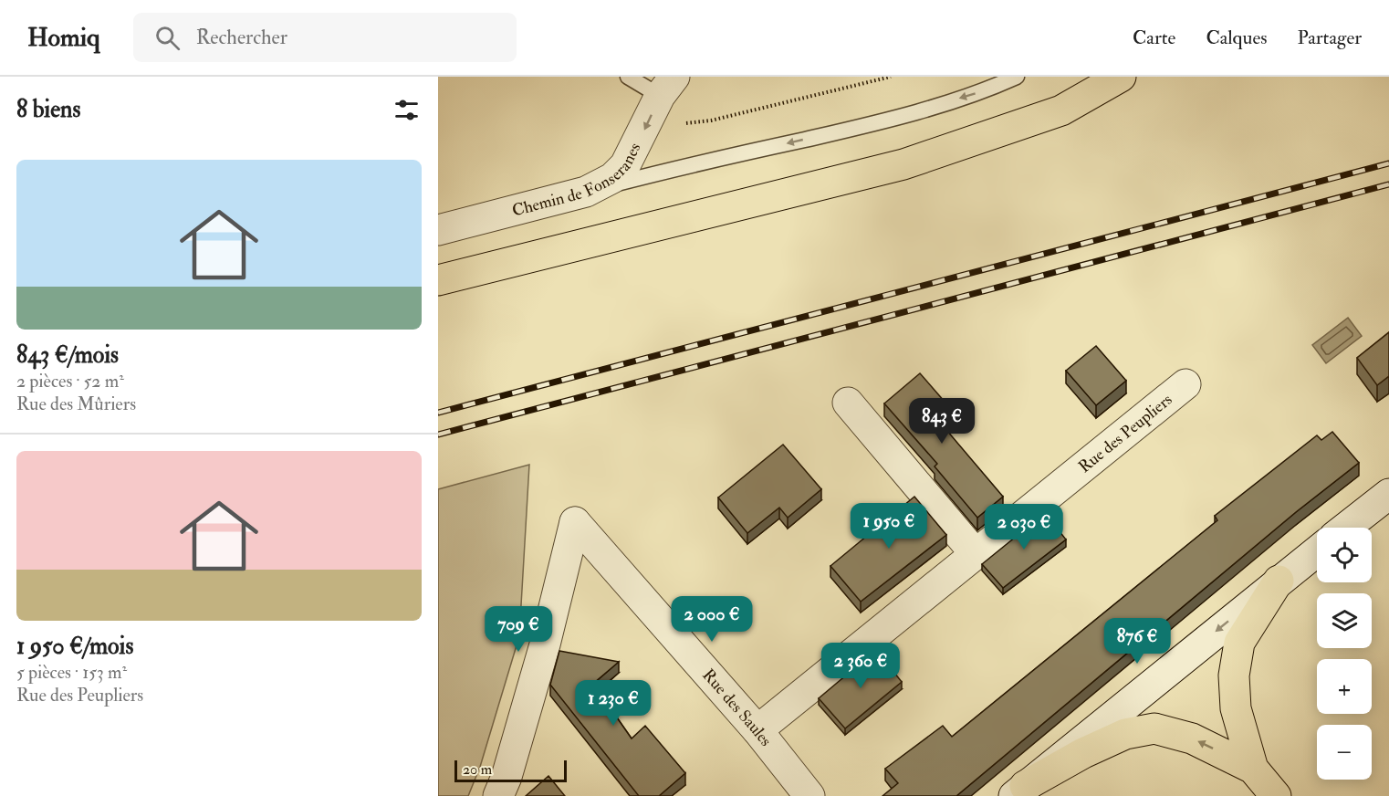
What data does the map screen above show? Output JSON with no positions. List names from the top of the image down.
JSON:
{
  "streets": {
    "street": ["Chemin de Fonseranes", "Rue des Peupliers", "Rue des Saules"]
  },
  "crossings": [
    ["Rue des Peupliers", "Rue des Saules"]
  ],
  "one_way": ["Chemin de Fonseranes"],
  "scale_bar": "20 m",
  "page": {
    "header": "Homiq",
    "search": "Rechercher",
    "nav": ["Carte", "Calques", "Partager"],
    "heading": "8 biens",
    "list": [
      {
        "name": "843 €/mois",
        "note": "2 pièces · 52 m² · Rue des Mûriers"
      },
      {
        "name": "1 950 €/mois",
        "note": "5 pièces · 153 m² · Rue des Peupliers"
      }
    ],
    "price": [
      "843 €",
      "1 950 €",
      "2 030 €",
      "2 000 €",
      "709 €",
      "876 €",
      "2 360 €",
      "1 230 €"
    ],
    "map_buttons": ["+", "−"],
    "scale": "20 m"
  }
}
